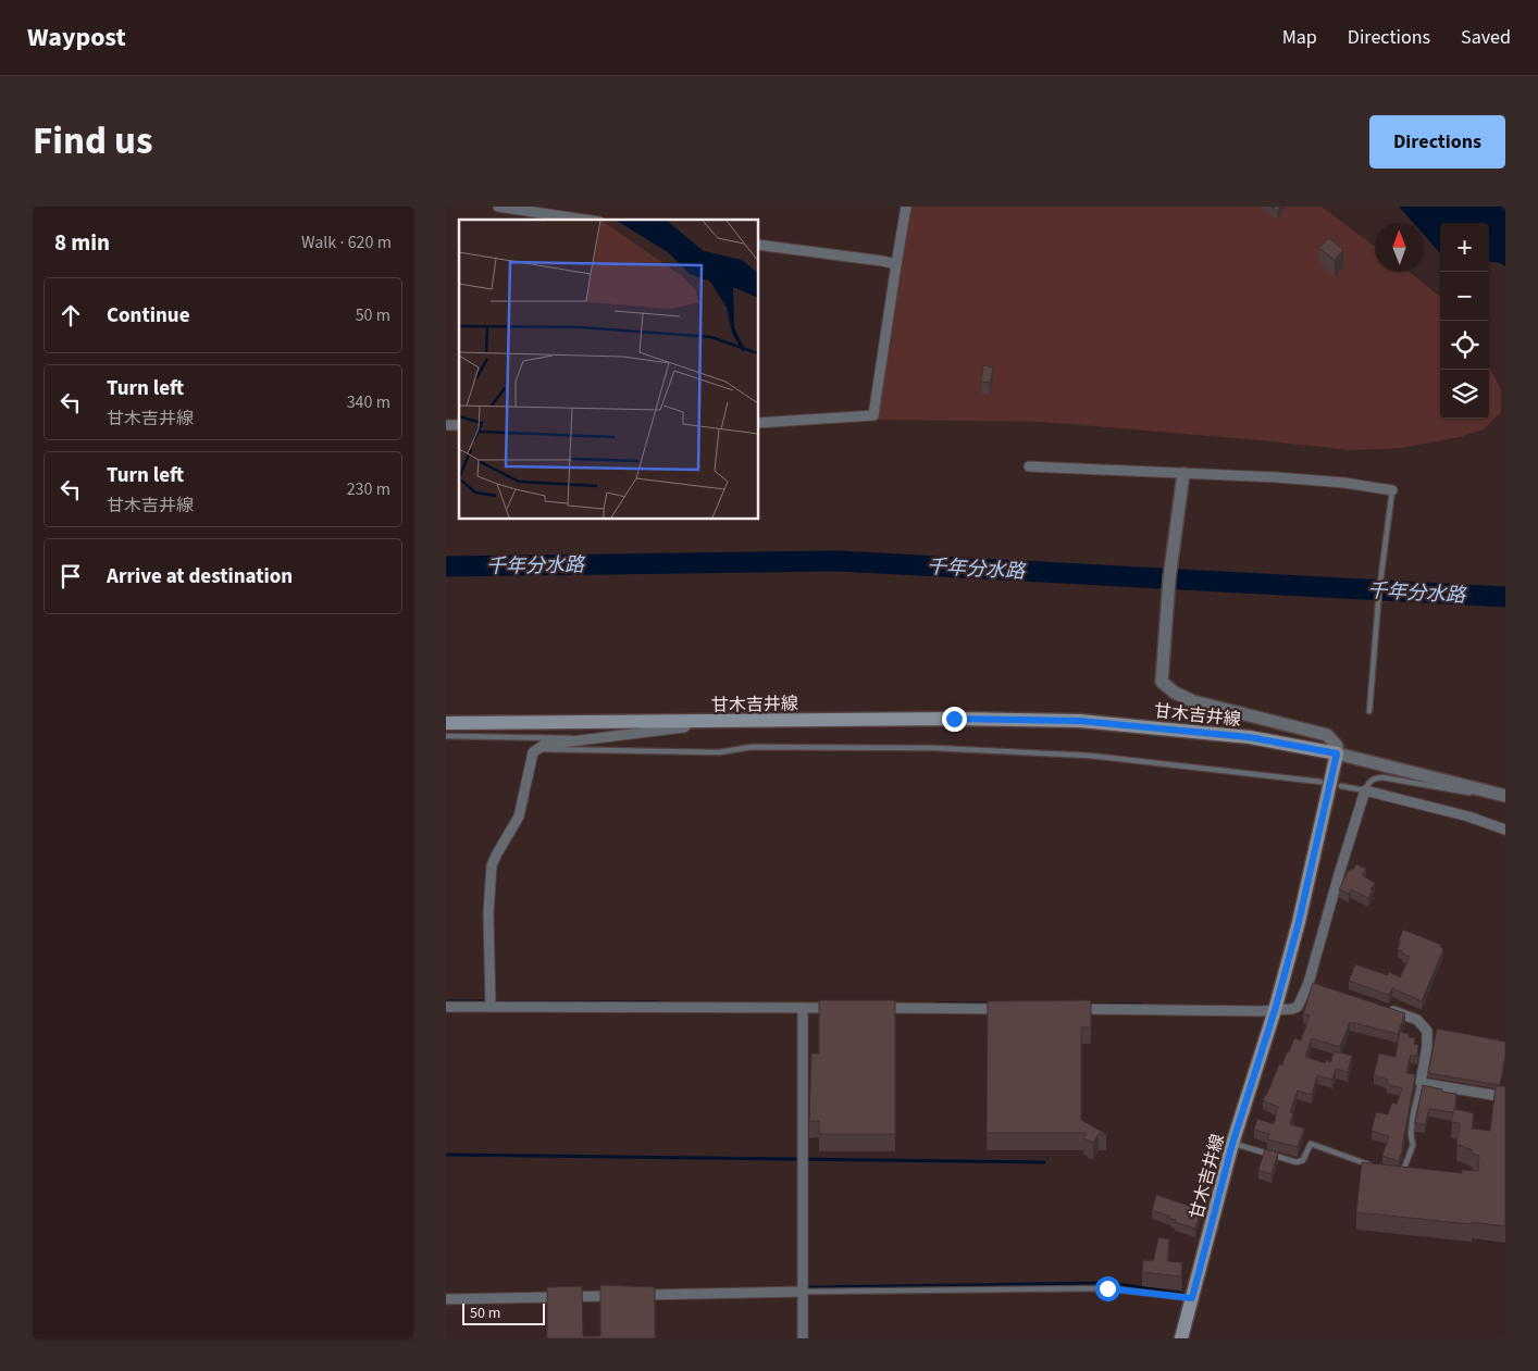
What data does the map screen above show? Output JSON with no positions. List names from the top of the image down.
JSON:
{
  "streets": {
    "main road": ["甘木吉井線"]
  },
  "water": ["千年分水路"],
  "scale_bar": "50 m",
  "north": "top",
  "page": {
    "header": "Waypost",
    "nav": ["Map", "Directions", "Saved"],
    "title": "Find us",
    "buttons": "Directions",
    "heading": ["8 min", "Walk · 620 m"],
    "map_buttons": ["+", "−"],
    "list": [
      ["Continue", "50 m"],
      ["Turn left", "甘木吉井線", "340 m"],
      ["Turn left", "甘木吉井線", "230 m"],
      "Arrive at destination"
    ],
    "scale": "50 m"
  }
}
